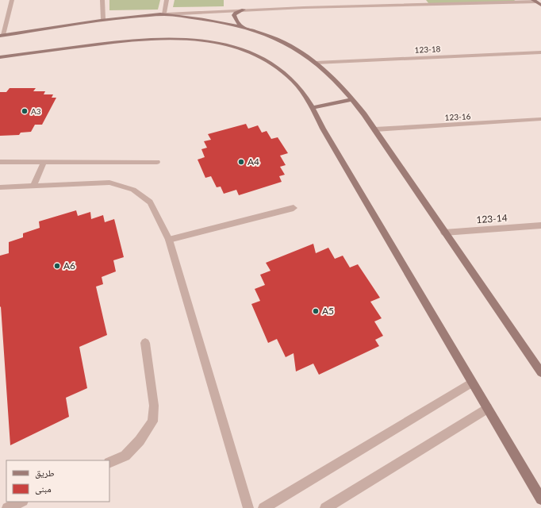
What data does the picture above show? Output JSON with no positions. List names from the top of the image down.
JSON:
{
  "streets": {
    "street": ["123-18", "123-16", "123-14"]
  },
  "places": [
    "A3",
    "A4",
    "A6",
    "A5"
  ],
  "legend": ["طريق", "مبنى"]
}
